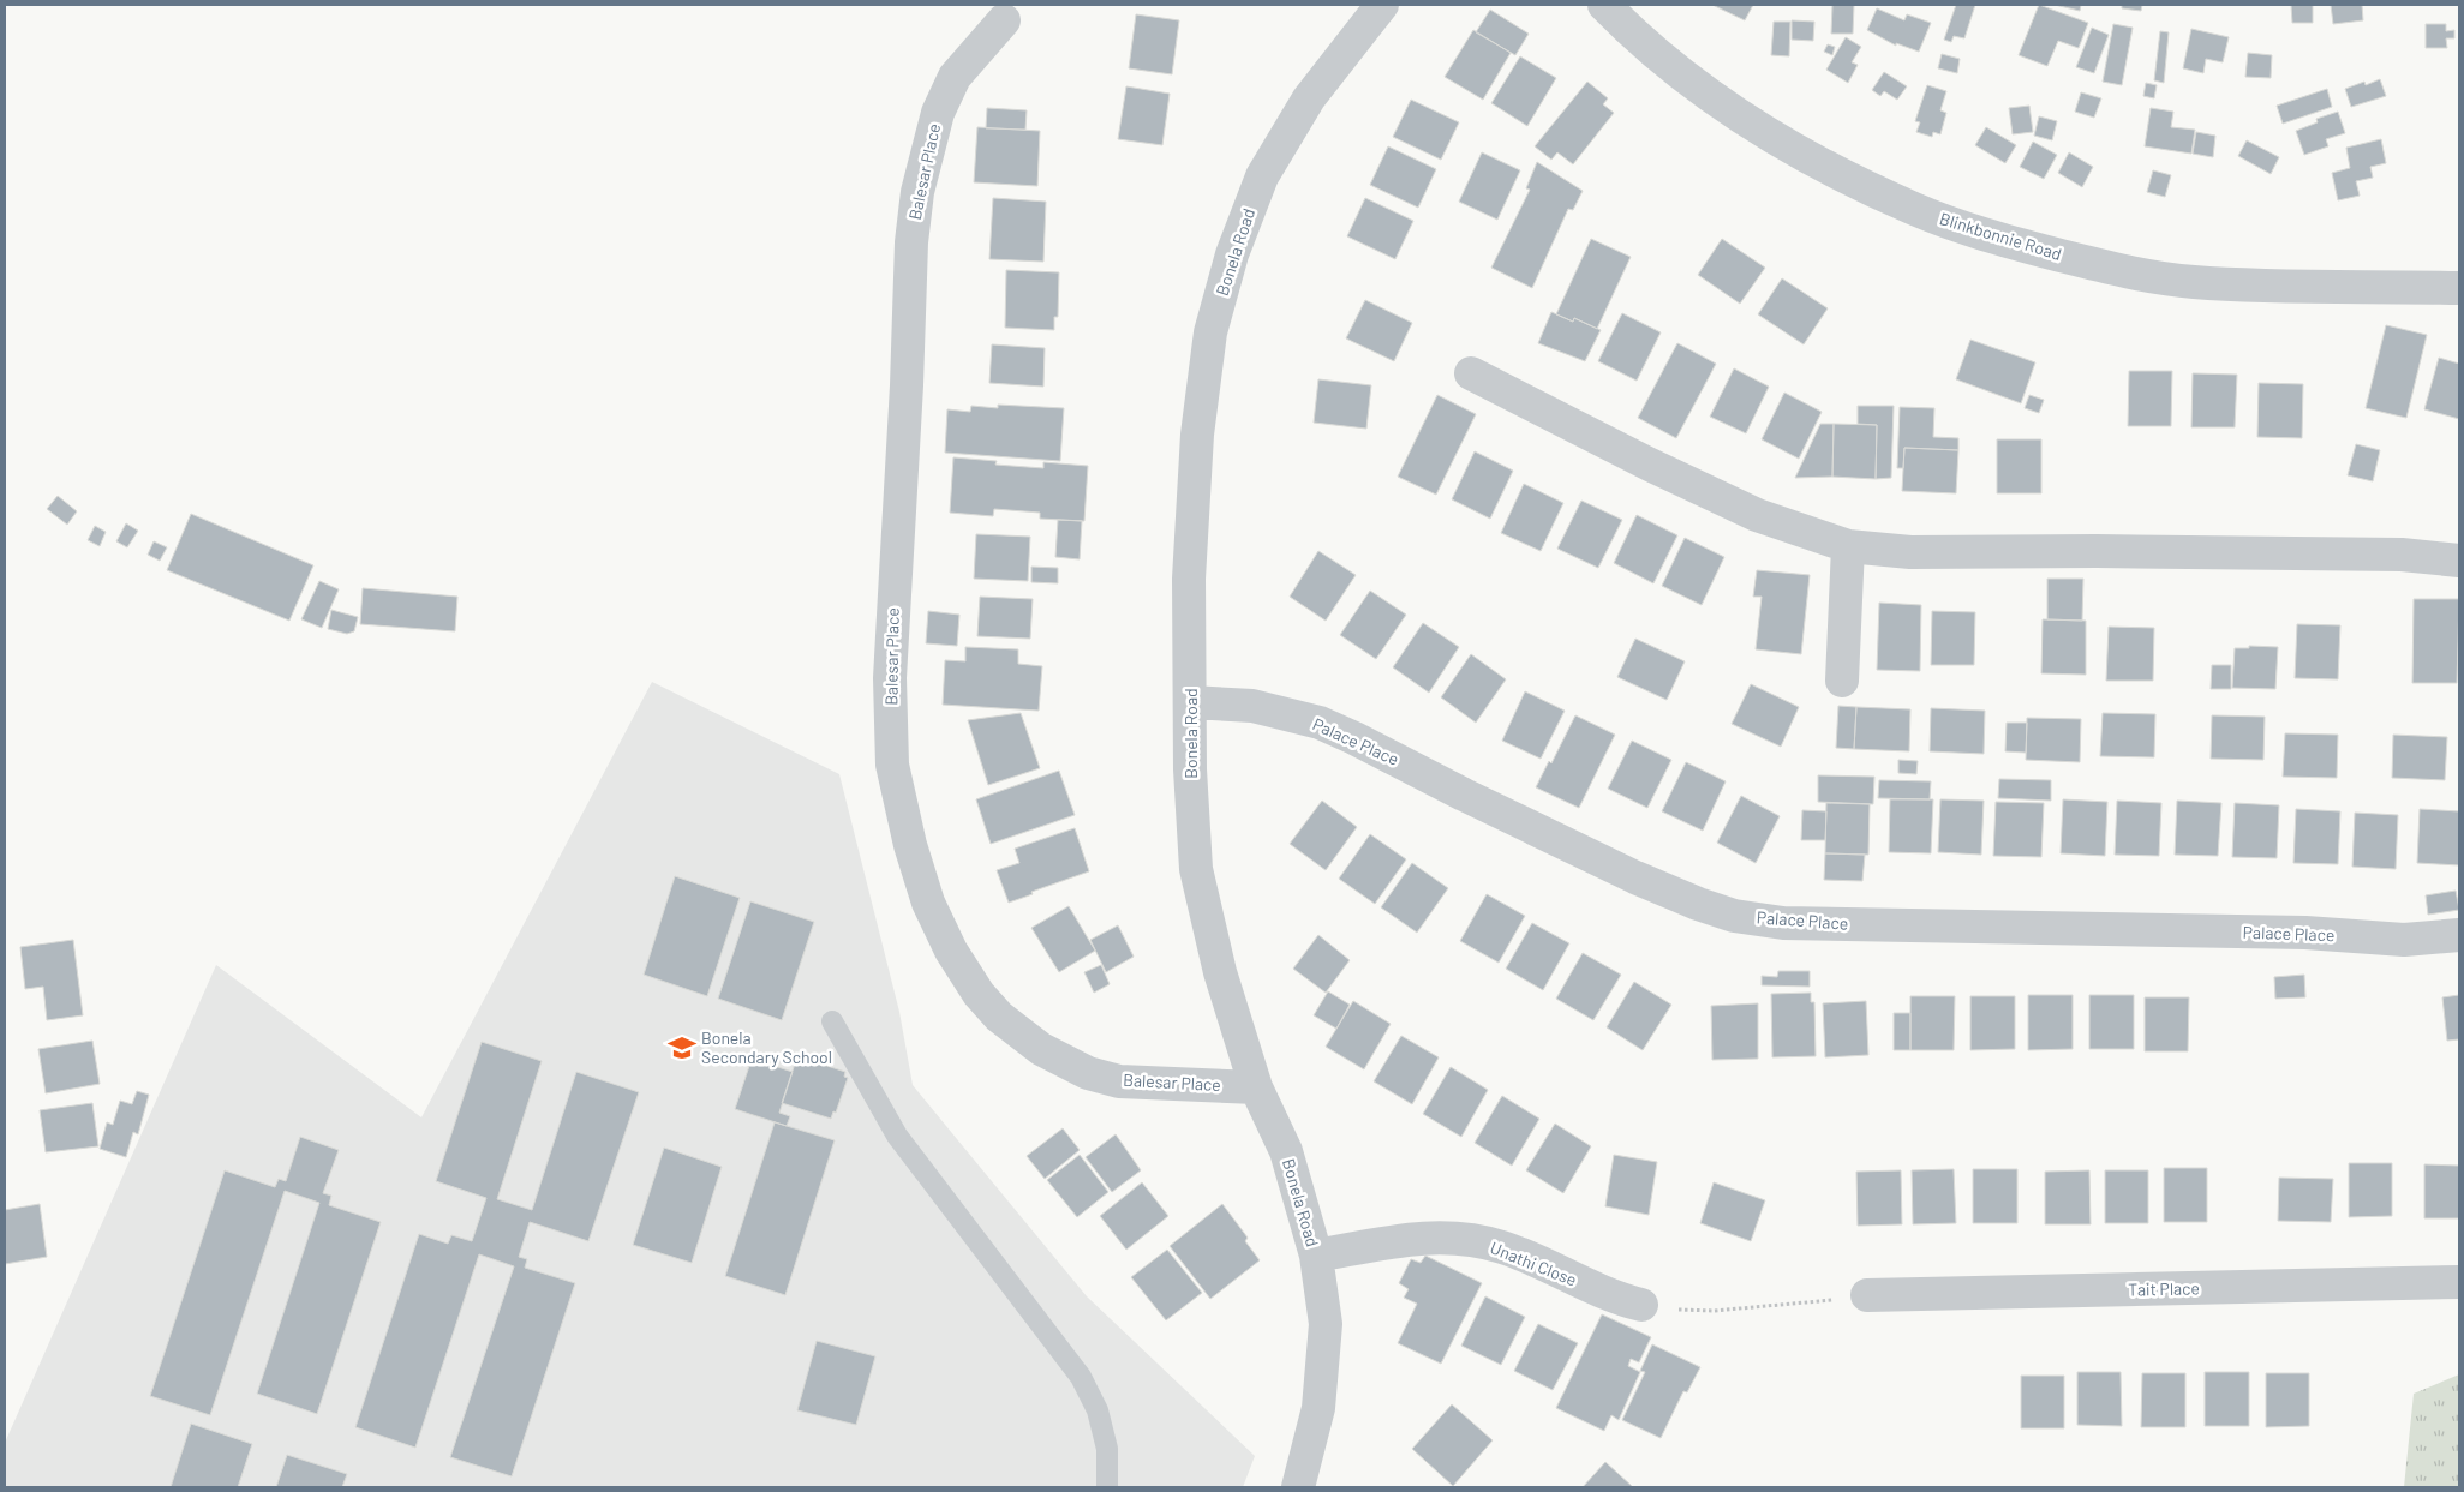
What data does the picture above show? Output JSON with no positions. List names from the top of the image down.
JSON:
{
  "streets": {
    "street": [
      "Balesar Place",
      "Blinkbonnie Road",
      "Bonela Road",
      "Palace Place",
      "Unathi Close",
      "Tait Place"
    ]
  },
  "crossings": [
    ["Balesar Place", "Bonela Road"],
    ["Bonela Road", "Palace Place"],
    ["Bonela Road", "Unathi Close"]
  ],
  "places": {
    "school or university": ["Bonela Secondary School"]
  }
}
